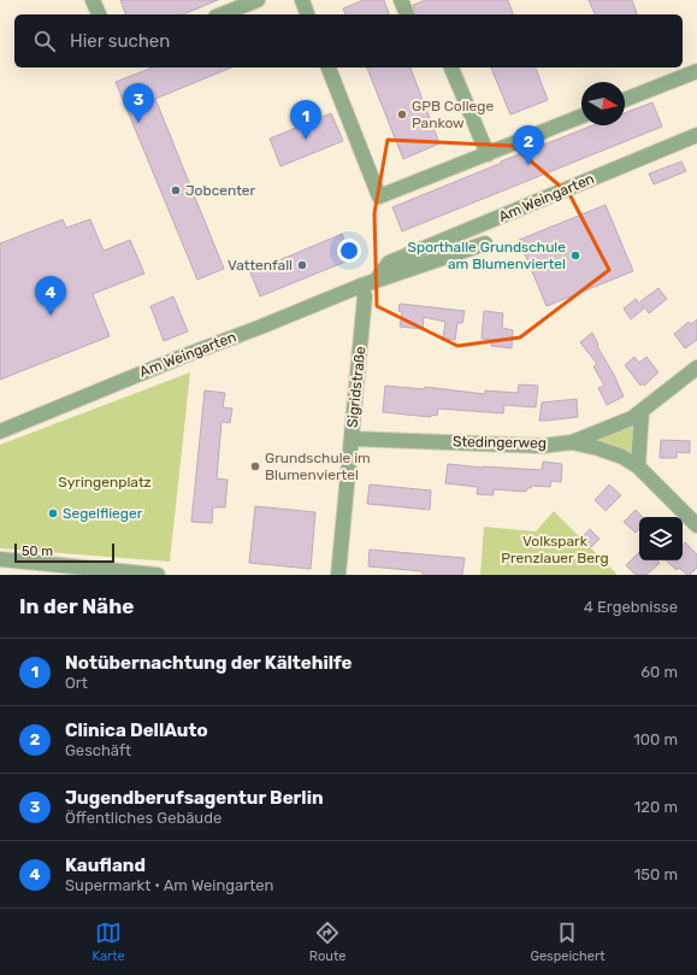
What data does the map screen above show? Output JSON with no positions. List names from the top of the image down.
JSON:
{
  "streets": {
    "street": ["Am Weingarten", "Sigridstraße", "Stedingerweg"]
  },
  "crossings": [
    ["Am Weingarten", "Sigridstraße"],
    ["Sigridstraße", "Stedingerweg"]
  ],
  "parks": ["Syringenplatz", "Volkspark Prenzlauer Berg"],
  "places": [
    "GPB College Pankow",
    "Jobcenter",
    "Sporthalle Grundschule am Blumenviertel",
    "Vattenfall",
    "Grundschule im Blumenviertel",
    "Segelflieger"
  ],
  "scale_bar": "50 m",
  "north": "right",
  "page": {
    "search": "Hier suchen",
    "pins": [
      "3",
      "1",
      "2",
      "4"
    ],
    "scale": "50 m",
    "heading": ["In der Nähe", "4 Ergebnisse"],
    "list": [
      {
        "mark": "1",
        "name": "Notübernachtung der Kältehilfe",
        "note": "Ort",
        "value": "60 m"
      },
      {
        "mark": "2",
        "name": "Clinica DellAuto",
        "note": "Geschäft",
        "value": "100 m"
      },
      {
        "mark": "3",
        "name": "Jugendberufsagentur Berlin",
        "note": "Öffentliches Gebäude",
        "value": "120 m"
      },
      {
        "mark": "4",
        "name": "Kaufland",
        "note": "Supermarkt · Am Weingarten",
        "value": "150 m"
      }
    ],
    "nav": ["Karte", "Route", "Gespeichert"]
  }
}
